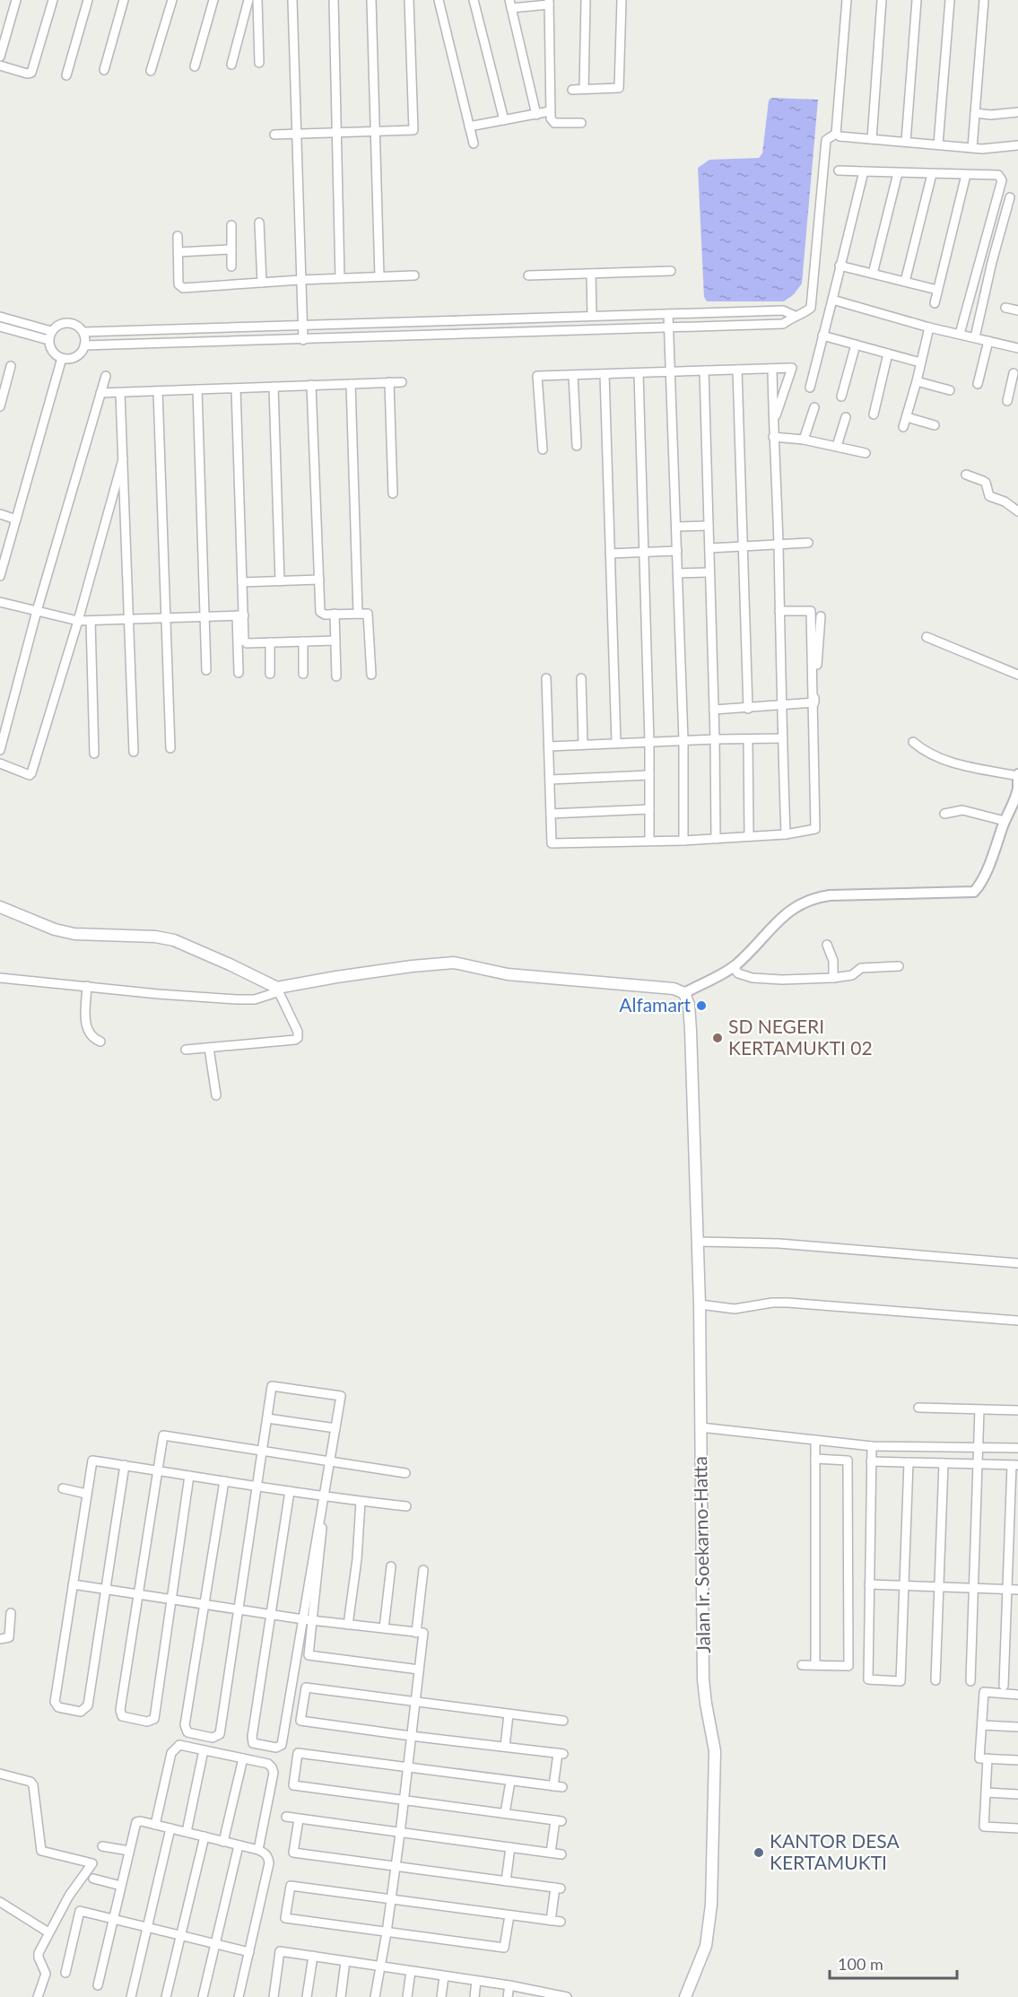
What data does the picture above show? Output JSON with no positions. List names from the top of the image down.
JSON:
{
  "streets": {
    "main road": ["Jalan Ir. Soekarno-Hatta"]
  },
  "places": ["Alfamart", "SD NEGERI KERTAMUKTI 02", "KANTOR DESA KERTAMUKTI"],
  "scale_bar": "100 m"
}
